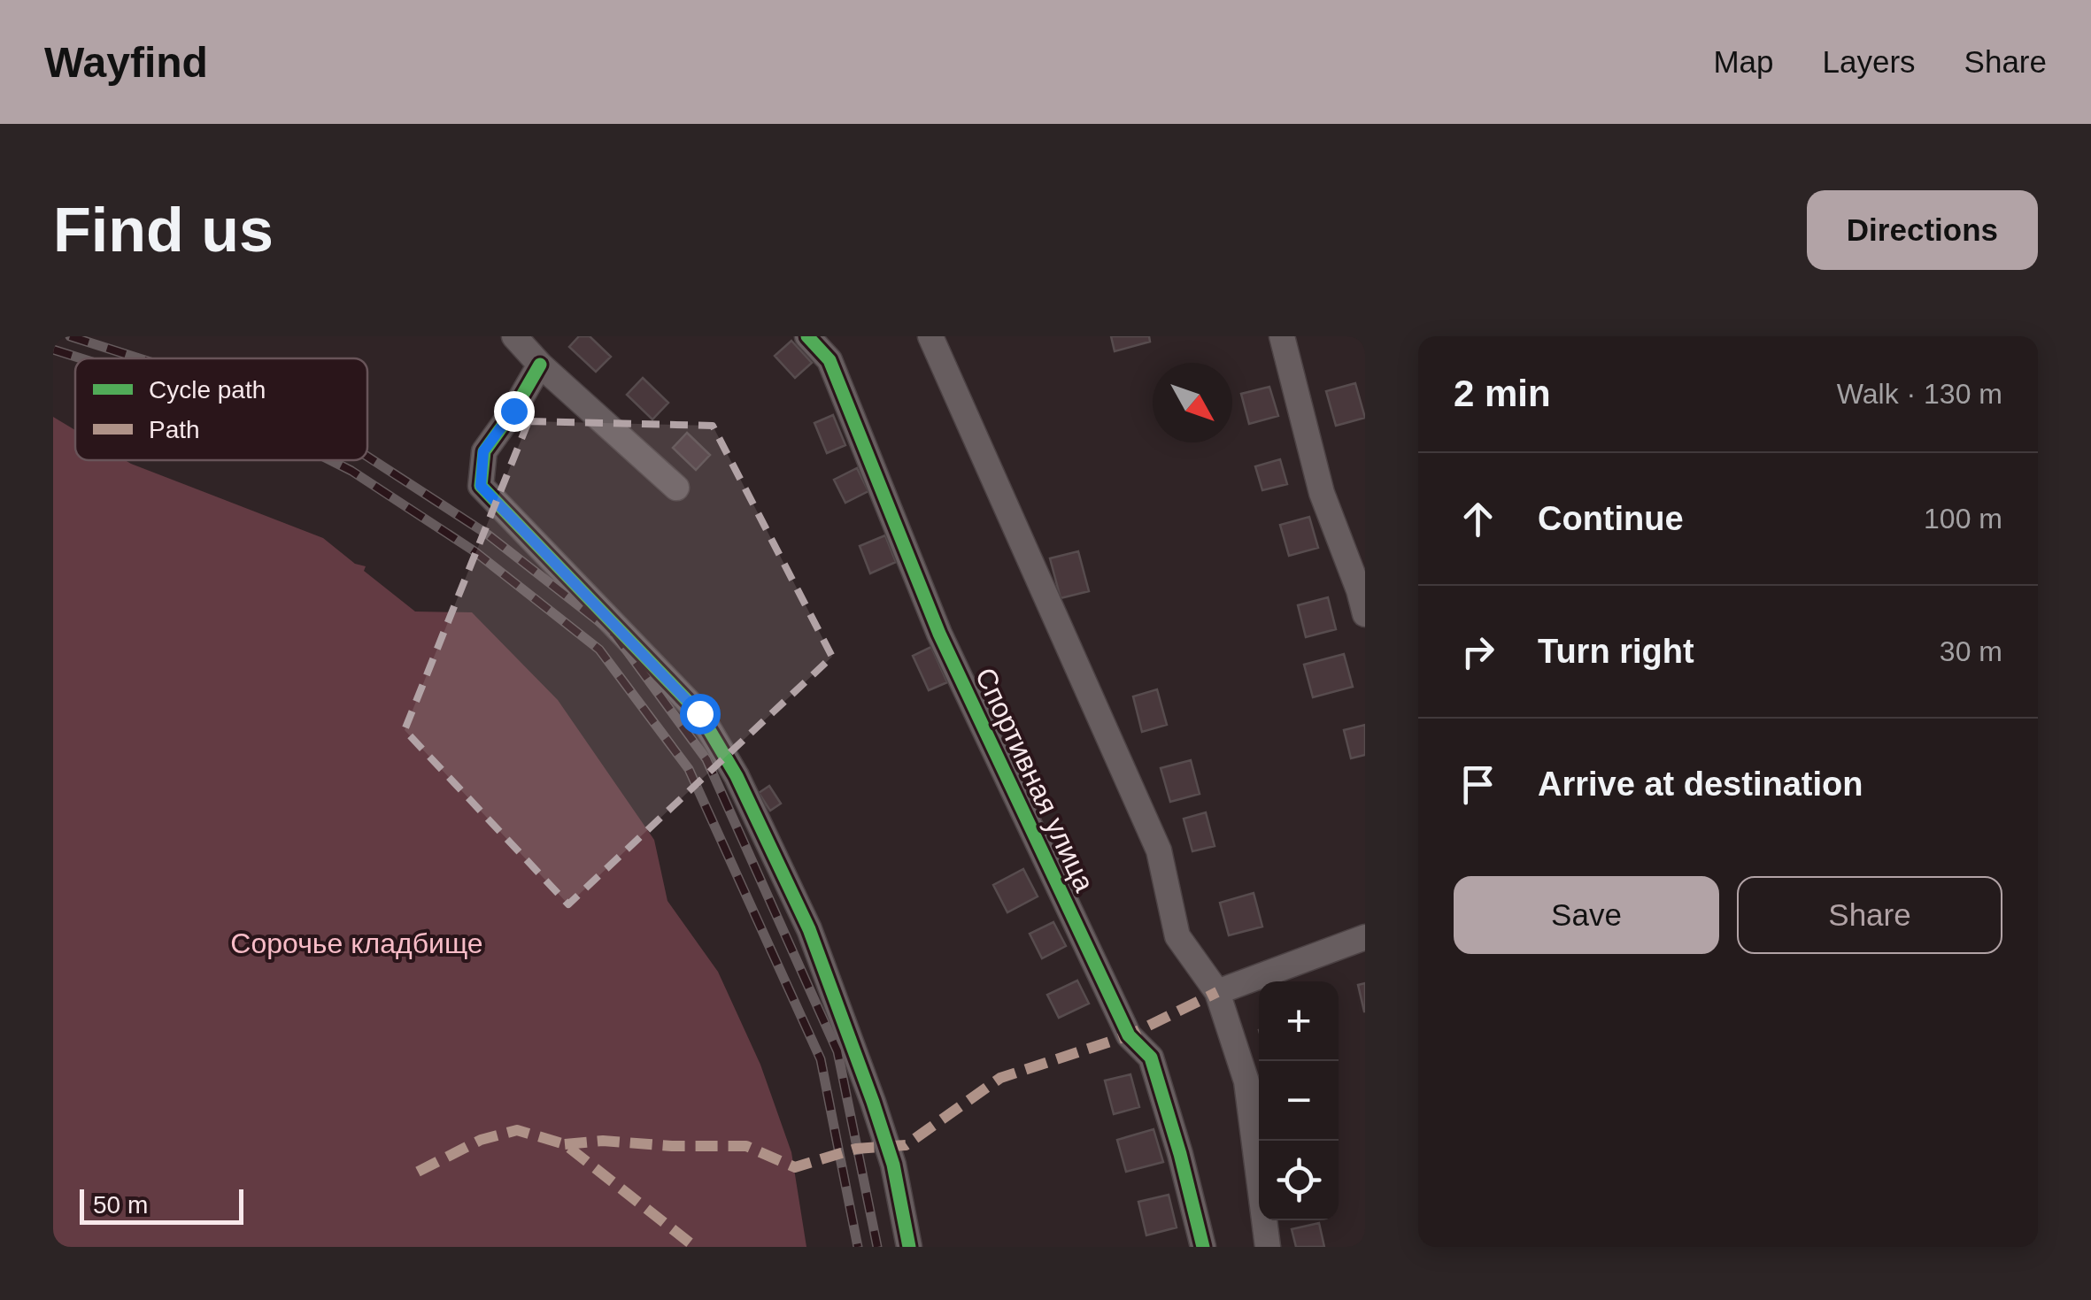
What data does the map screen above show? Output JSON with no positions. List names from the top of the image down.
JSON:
{
  "streets": {
    "street": ["Спортивная улица"]
  },
  "parks": ["Сорочье кладбище"],
  "legend": ["Cycle path", "Path"],
  "scale_bar": "50 m",
  "north": "bottom right",
  "page": {
    "header": "Wayfind",
    "nav": ["Map", "Layers", "Share"],
    "buttons": [
      "Directions",
      ["Save", "Share"]
    ],
    "title": "Find us",
    "heading": ["2 min", "Walk · 130 m"],
    "list": [
      ["Continue", "100 m"],
      ["Turn right", "30 m"],
      "Arrive at destination"
    ],
    "map_buttons": ["+", "−"],
    "scale": "50 m"
  }
}
